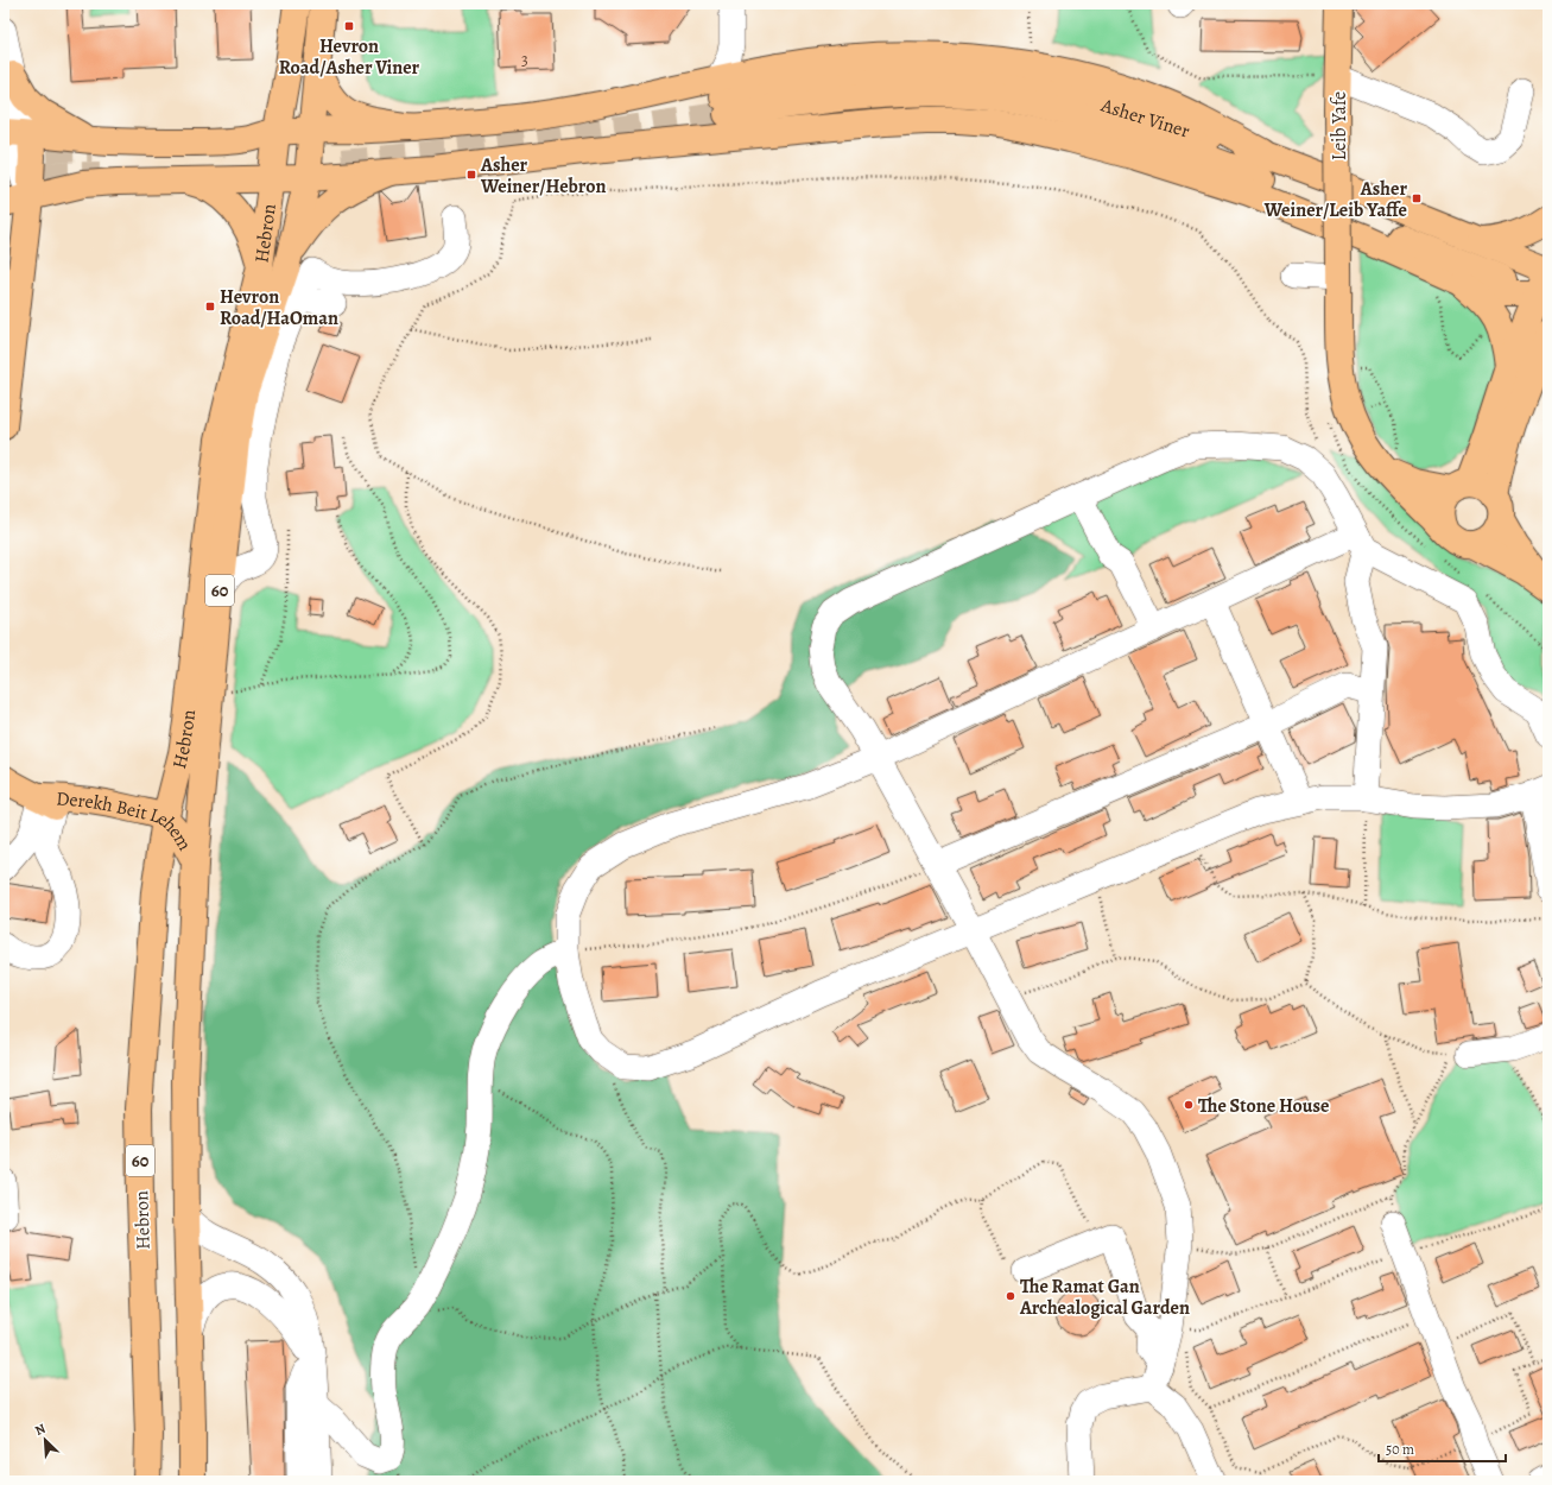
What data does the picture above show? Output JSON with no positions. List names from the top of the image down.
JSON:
{
  "streets": {
    "main road": [
      "Asher Viner",
      "Leib Yafe",
      "Hebron",
      "60",
      "Derekh Beit Lehem"
    ]
  },
  "crossings": [
    ["Hebron", "60"],
    ["Hebron", "Derekh Beit Lehem"]
  ],
  "places": {
    "transit": [
      "Hevron Road/Asher Viner",
      "Asher Weiner/Hebron",
      "Asher Weiner/Leib Yaffe",
      "Hevron Road/HaOman"
    ],
    "other": ["The Stone House", "The Ramat Gan Archealogical Garden"]
  },
  "house_numbers": ["3"],
  "scale_bar": "50 m",
  "north": "top left"
}
